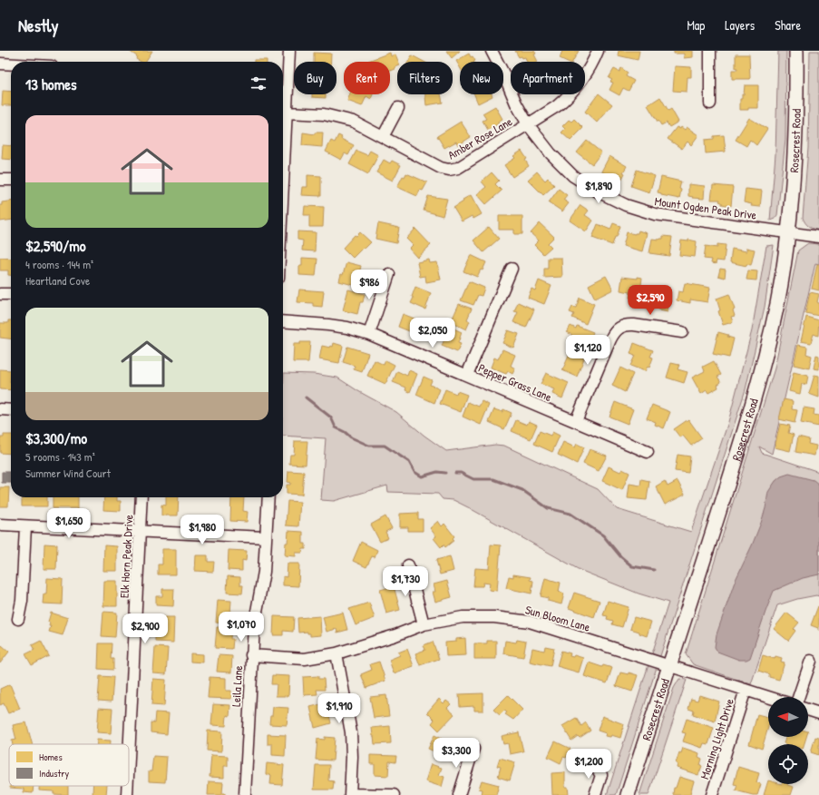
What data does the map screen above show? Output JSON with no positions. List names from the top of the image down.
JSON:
{
  "streets": {
    "main road": ["Rosecrest Road"],
    "street": [
      "Amber Rose Lane",
      "Mount Ogden Peak Drive",
      "Pepper Grass Lane",
      "Elk Horn Peak Drive",
      "Sun Bloom Lane",
      "Leila Lane",
      "Morning Light Drive"
    ]
  },
  "crossings": [
    ["Amber Rose Lane", "Mount Ogden Peak Drive"],
    ["Rosecrest Road", "Mount Ogden Peak Drive"],
    ["Rosecrest Road", "Sun Bloom Lane"],
    ["Sun Bloom Lane", "Leila Lane"],
    ["Sun Bloom Lane", "Morning Light Drive"]
  ],
  "legend": ["Homes", "Industry"],
  "north": "left",
  "page": {
    "header": "Nestly",
    "nav": ["Map", "Layers", "Share"],
    "chip": [
      "Buy",
      "Rent",
      "Filters",
      "New",
      "Apartment"
    ],
    "heading": "13 homes",
    "list": [
      {
        "name": "$2,590/mo",
        "note": "4 rooms · 144 m² · Heartland Cove"
      },
      {
        "name": "$3,300/mo",
        "note": "5 rooms · 143 m² · Summer Wind Court"
      }
    ],
    "price": [
      "$1,890",
      "$986",
      "$2,590",
      "$2,050",
      "$1,120",
      "$1,650",
      "$1,980",
      "$1,730",
      "$1,070",
      "$2,900",
      "$1,910",
      "$3,300",
      "$1,200"
    ]
  }
}
